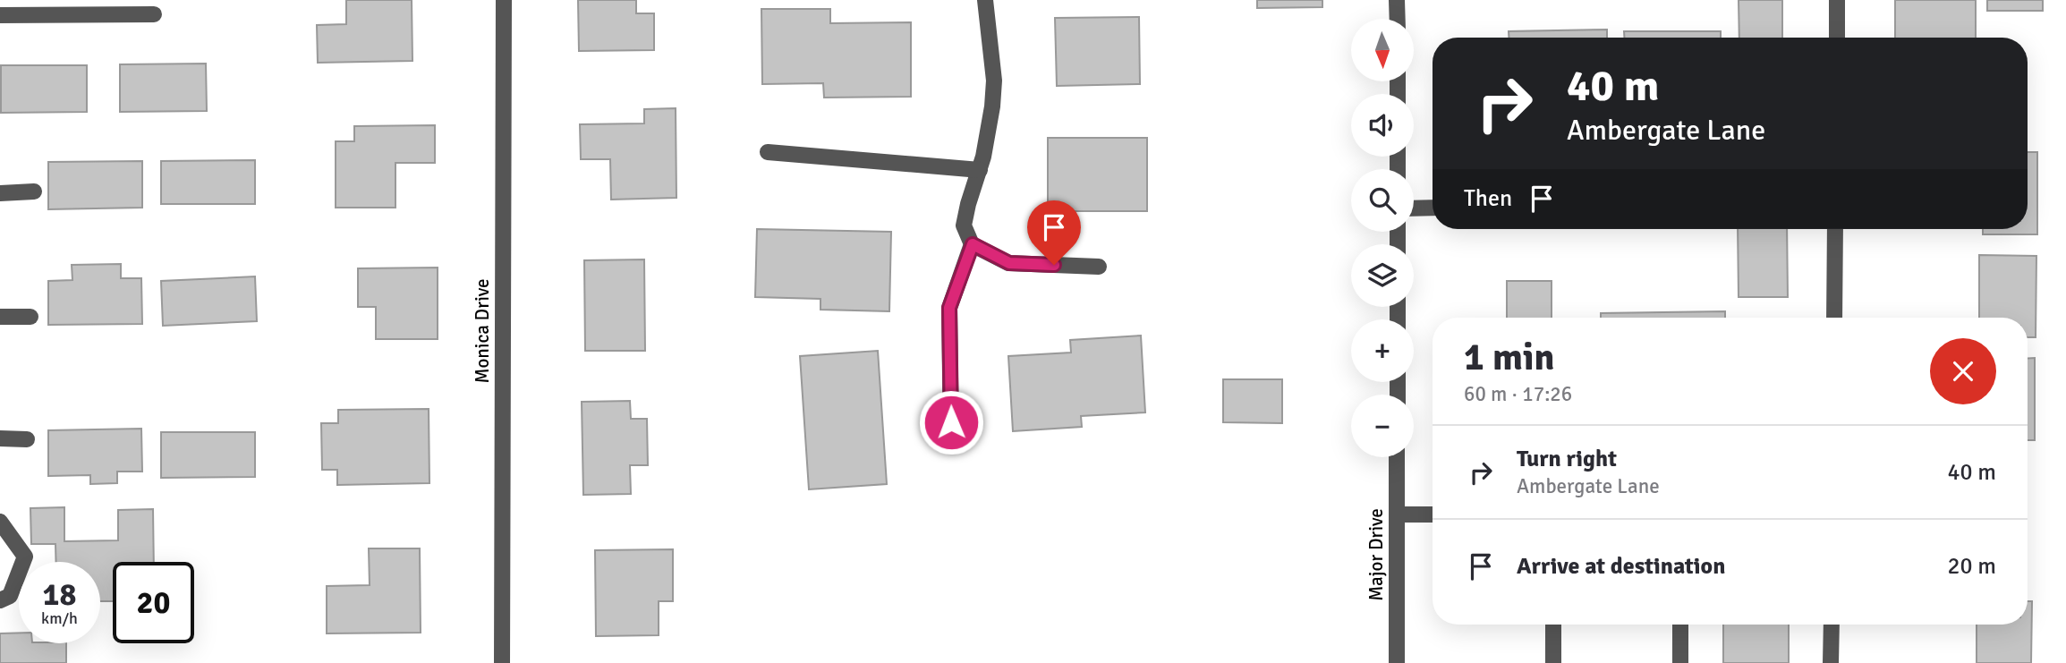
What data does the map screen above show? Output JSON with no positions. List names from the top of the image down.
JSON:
{
  "streets": {
    "street": ["Monica Drive", "Major Drive"]
  },
  "north": "bottom",
  "page": {
    "map_buttons": ["+", "−"],
    "turn": ["40 m", "Ambergate Lane"],
    "then": "Then",
    "heading": ["1 min", "60 m · 17:26"],
    "list": [
      {
        "name": "Turn right",
        "note": "Ambergate Lane",
        "value": "40 m"
      },
      {
        "name": "Arrive at destination",
        "value": "20 m"
      }
    ],
    "speed": "18 km/h",
    "limit": "20"
  }
}
